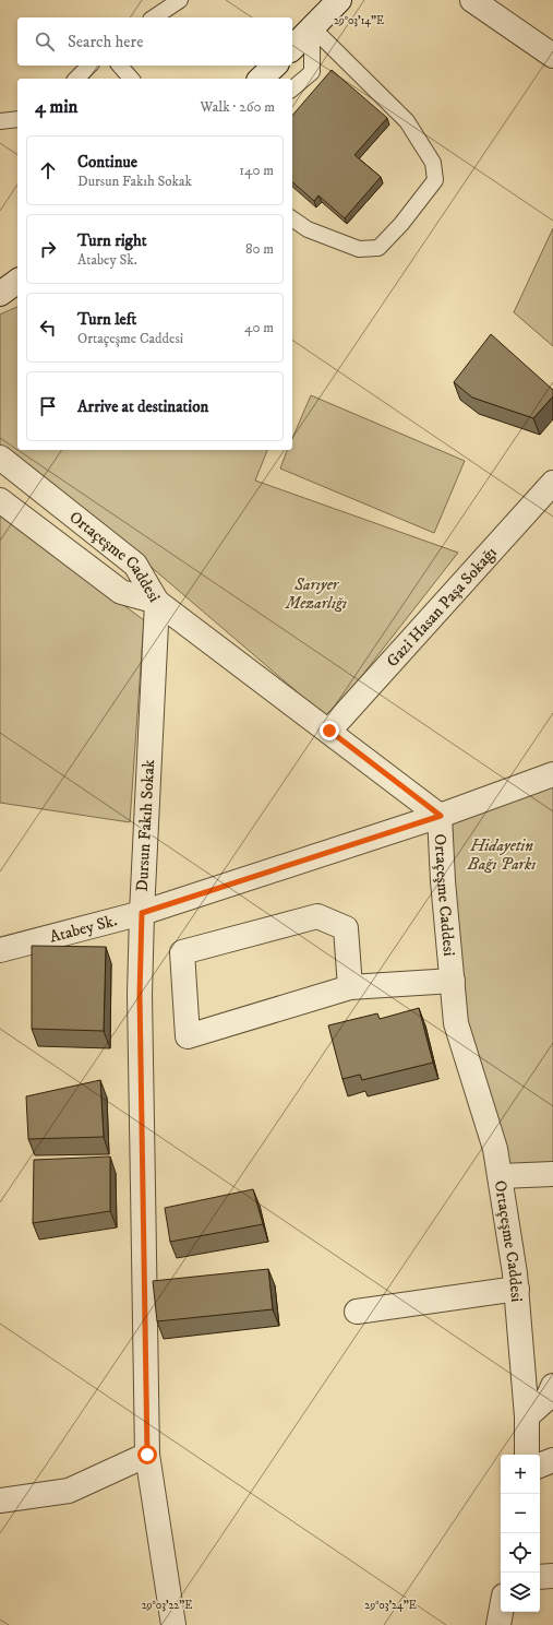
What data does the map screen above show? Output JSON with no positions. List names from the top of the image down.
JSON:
{
  "streets": {
    "street": [
      "Ortaçeşme Caddesi",
      "Gazi Hasan Paşa Sokağı",
      "Dursun Fakıh Sokak",
      "Atabey Sk."
    ]
  },
  "crossings": [
    ["Ortaçeşme Caddesi", "Gazi Hasan Paşa Sokağı"],
    ["Ortaçeşme Caddesi", "Dursun Fakıh Sokak"],
    ["Ortaçeşme Caddesi", "Atabey Sk."],
    ["Dursun Fakıh Sokak", "Atabey Sk."]
  ],
  "parks": ["Sarıyer Mezarlığı", "Hidayetin Bağı Parkı"],
  "page": {
    "search": "Search here",
    "heading": ["4 min", "Walk · 260 m"],
    "list": [
      ["Continue", "Dursun Fakıh Sokak", "140 m"],
      ["Turn right", "Atabey Sk.", "80 m"],
      ["Turn left", "Ortaçeşme Caddesi", "40 m"],
      "Arrive at destination"
    ],
    "map_buttons": ["+", "−"]
  },
  "coordinates": ["29°03'14\"E", "29°03'22\"E", "29°03'24\"E"]
}
